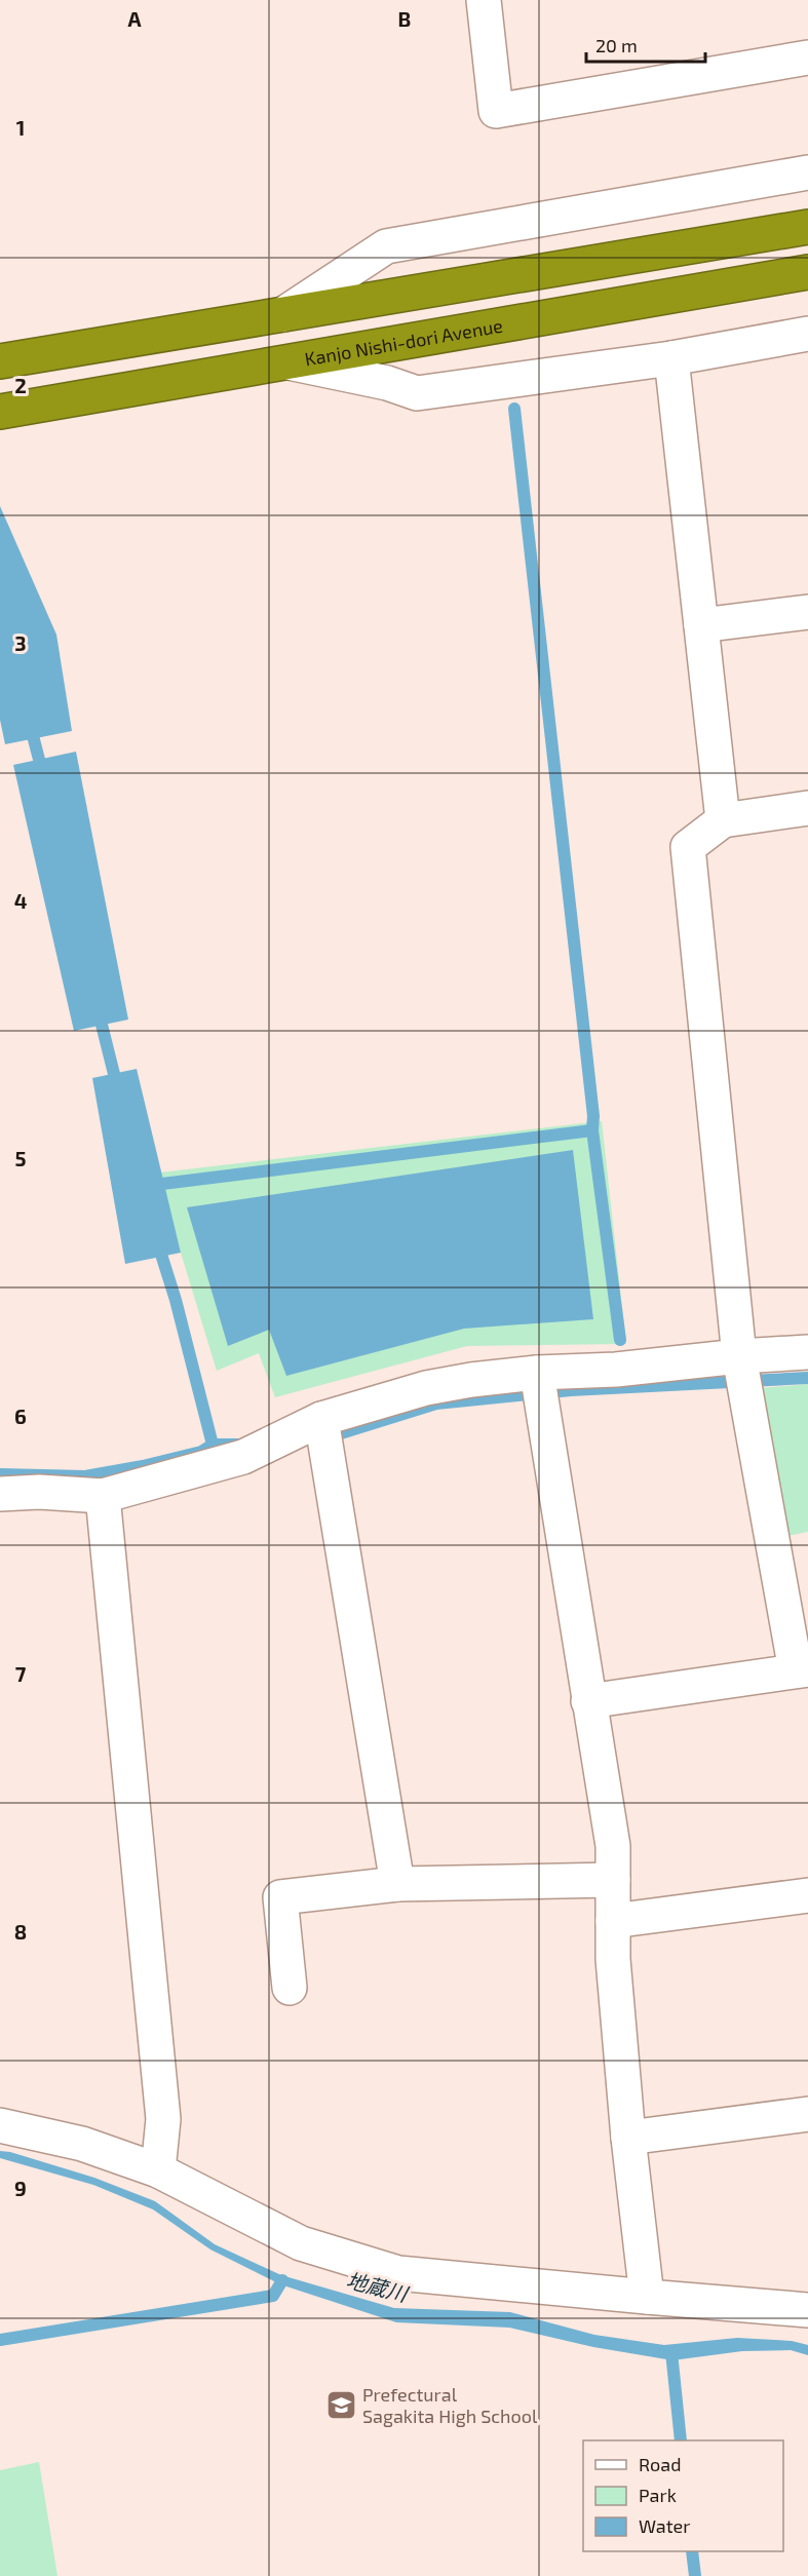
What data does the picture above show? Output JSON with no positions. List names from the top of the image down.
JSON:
{
  "streets": {
    "highway": ["Kanjo Nishi-dori Avenue"]
  },
  "water": ["地蔵川"],
  "places": {
    "school or university": ["Prefectural Sagakita High School"]
  },
  "legend": ["Road", "Park", "Water"],
  "scale_bar": "20 m",
  "grid": {
    "columns": ["A", "B"],
    "rows": [
      "1",
      "2",
      "3",
      "4",
      "5",
      "6",
      "7",
      "8",
      "9"
    ]
  }
}
